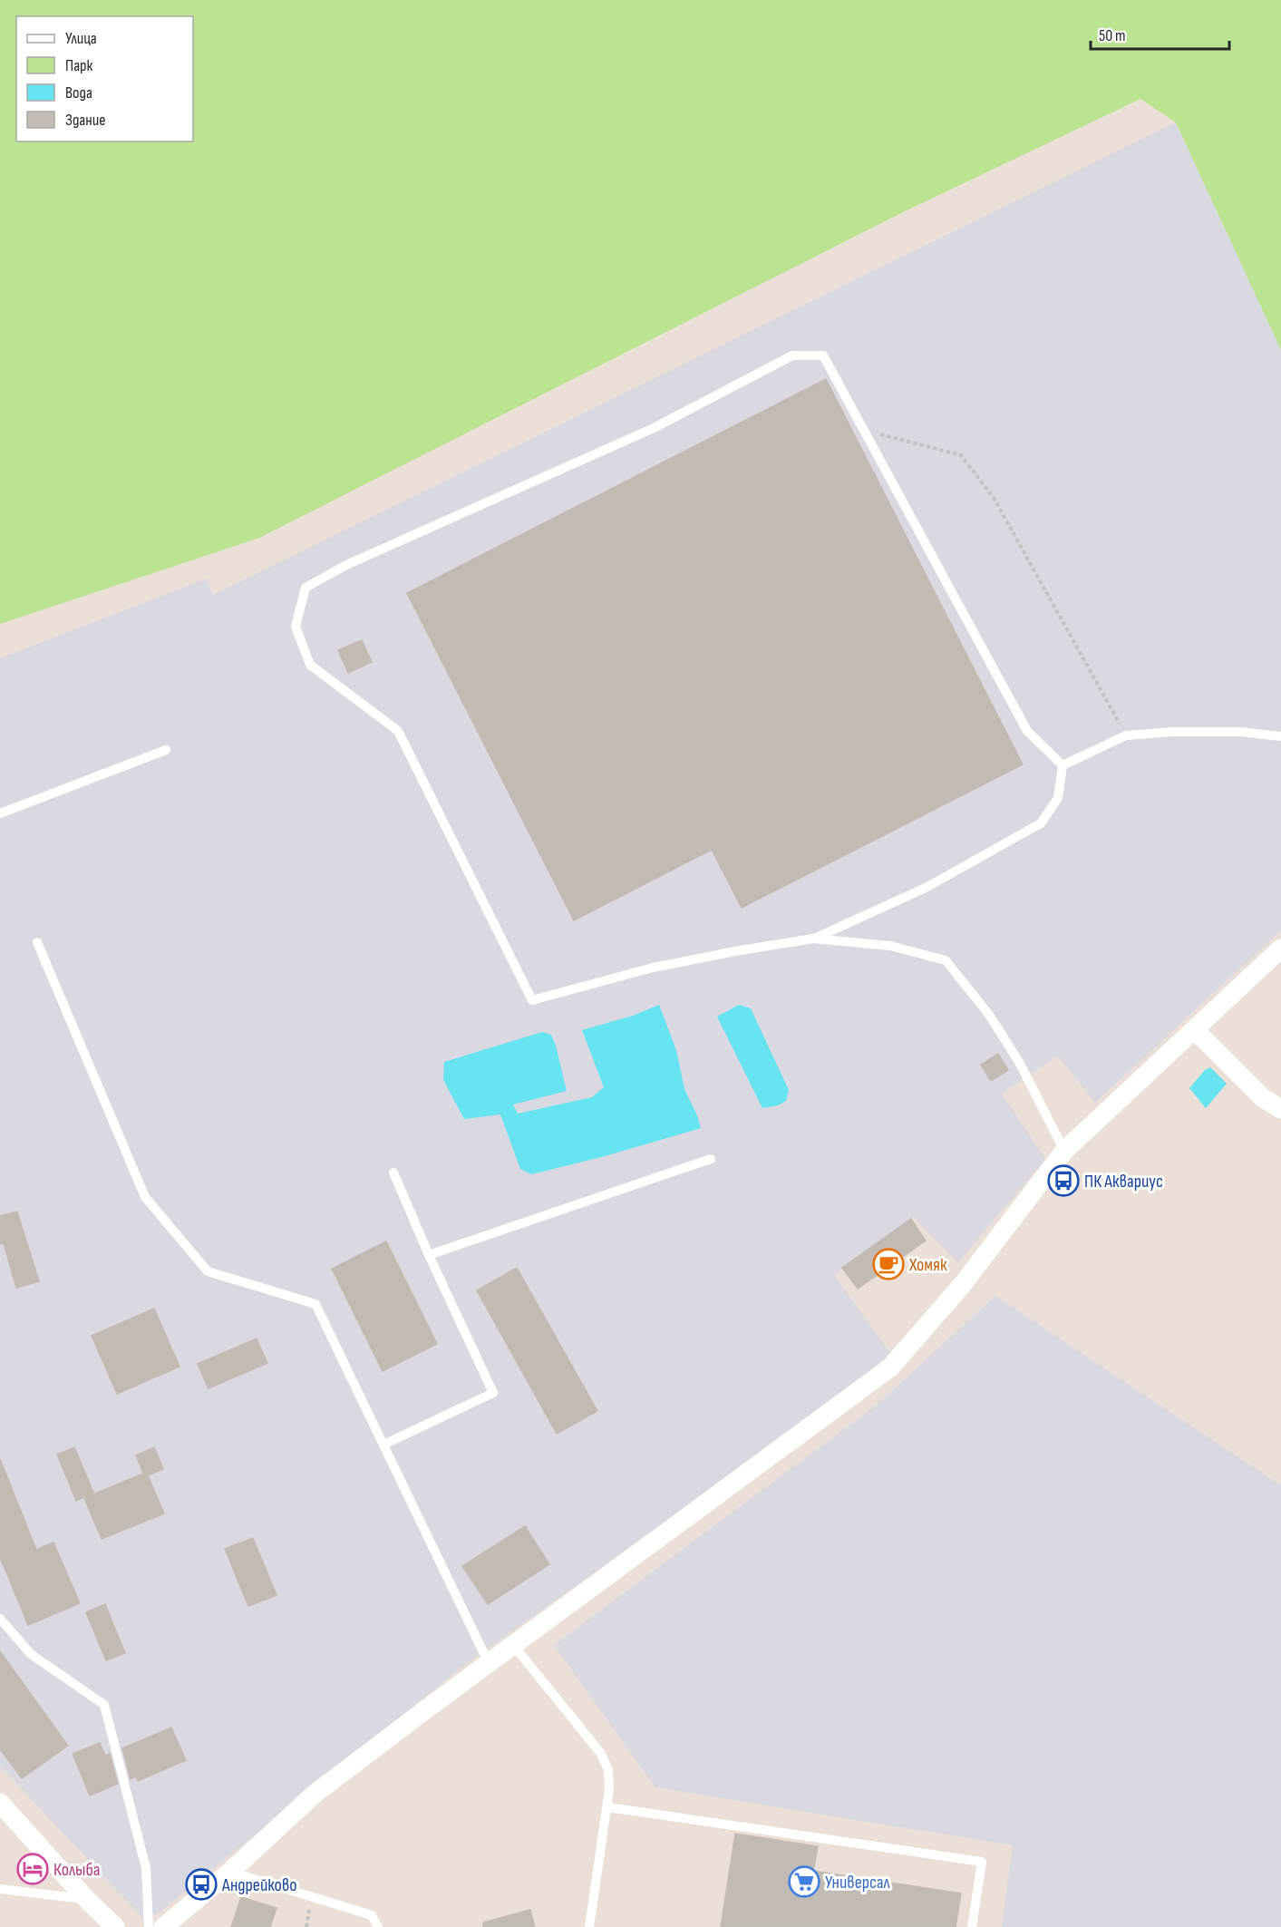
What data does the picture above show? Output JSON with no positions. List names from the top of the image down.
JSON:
{
  "places": {
    "bus stop": ["ПК Аквариус", "Андрейково"],
    "cafe": ["Хомяк"],
    "hotel": ["Колыба"],
    "supermarket": ["Универсал"]
  },
  "legend": [
    "Улица",
    "Парк",
    "Вода",
    "Здание"
  ],
  "scale_bar": "50 m"
}
